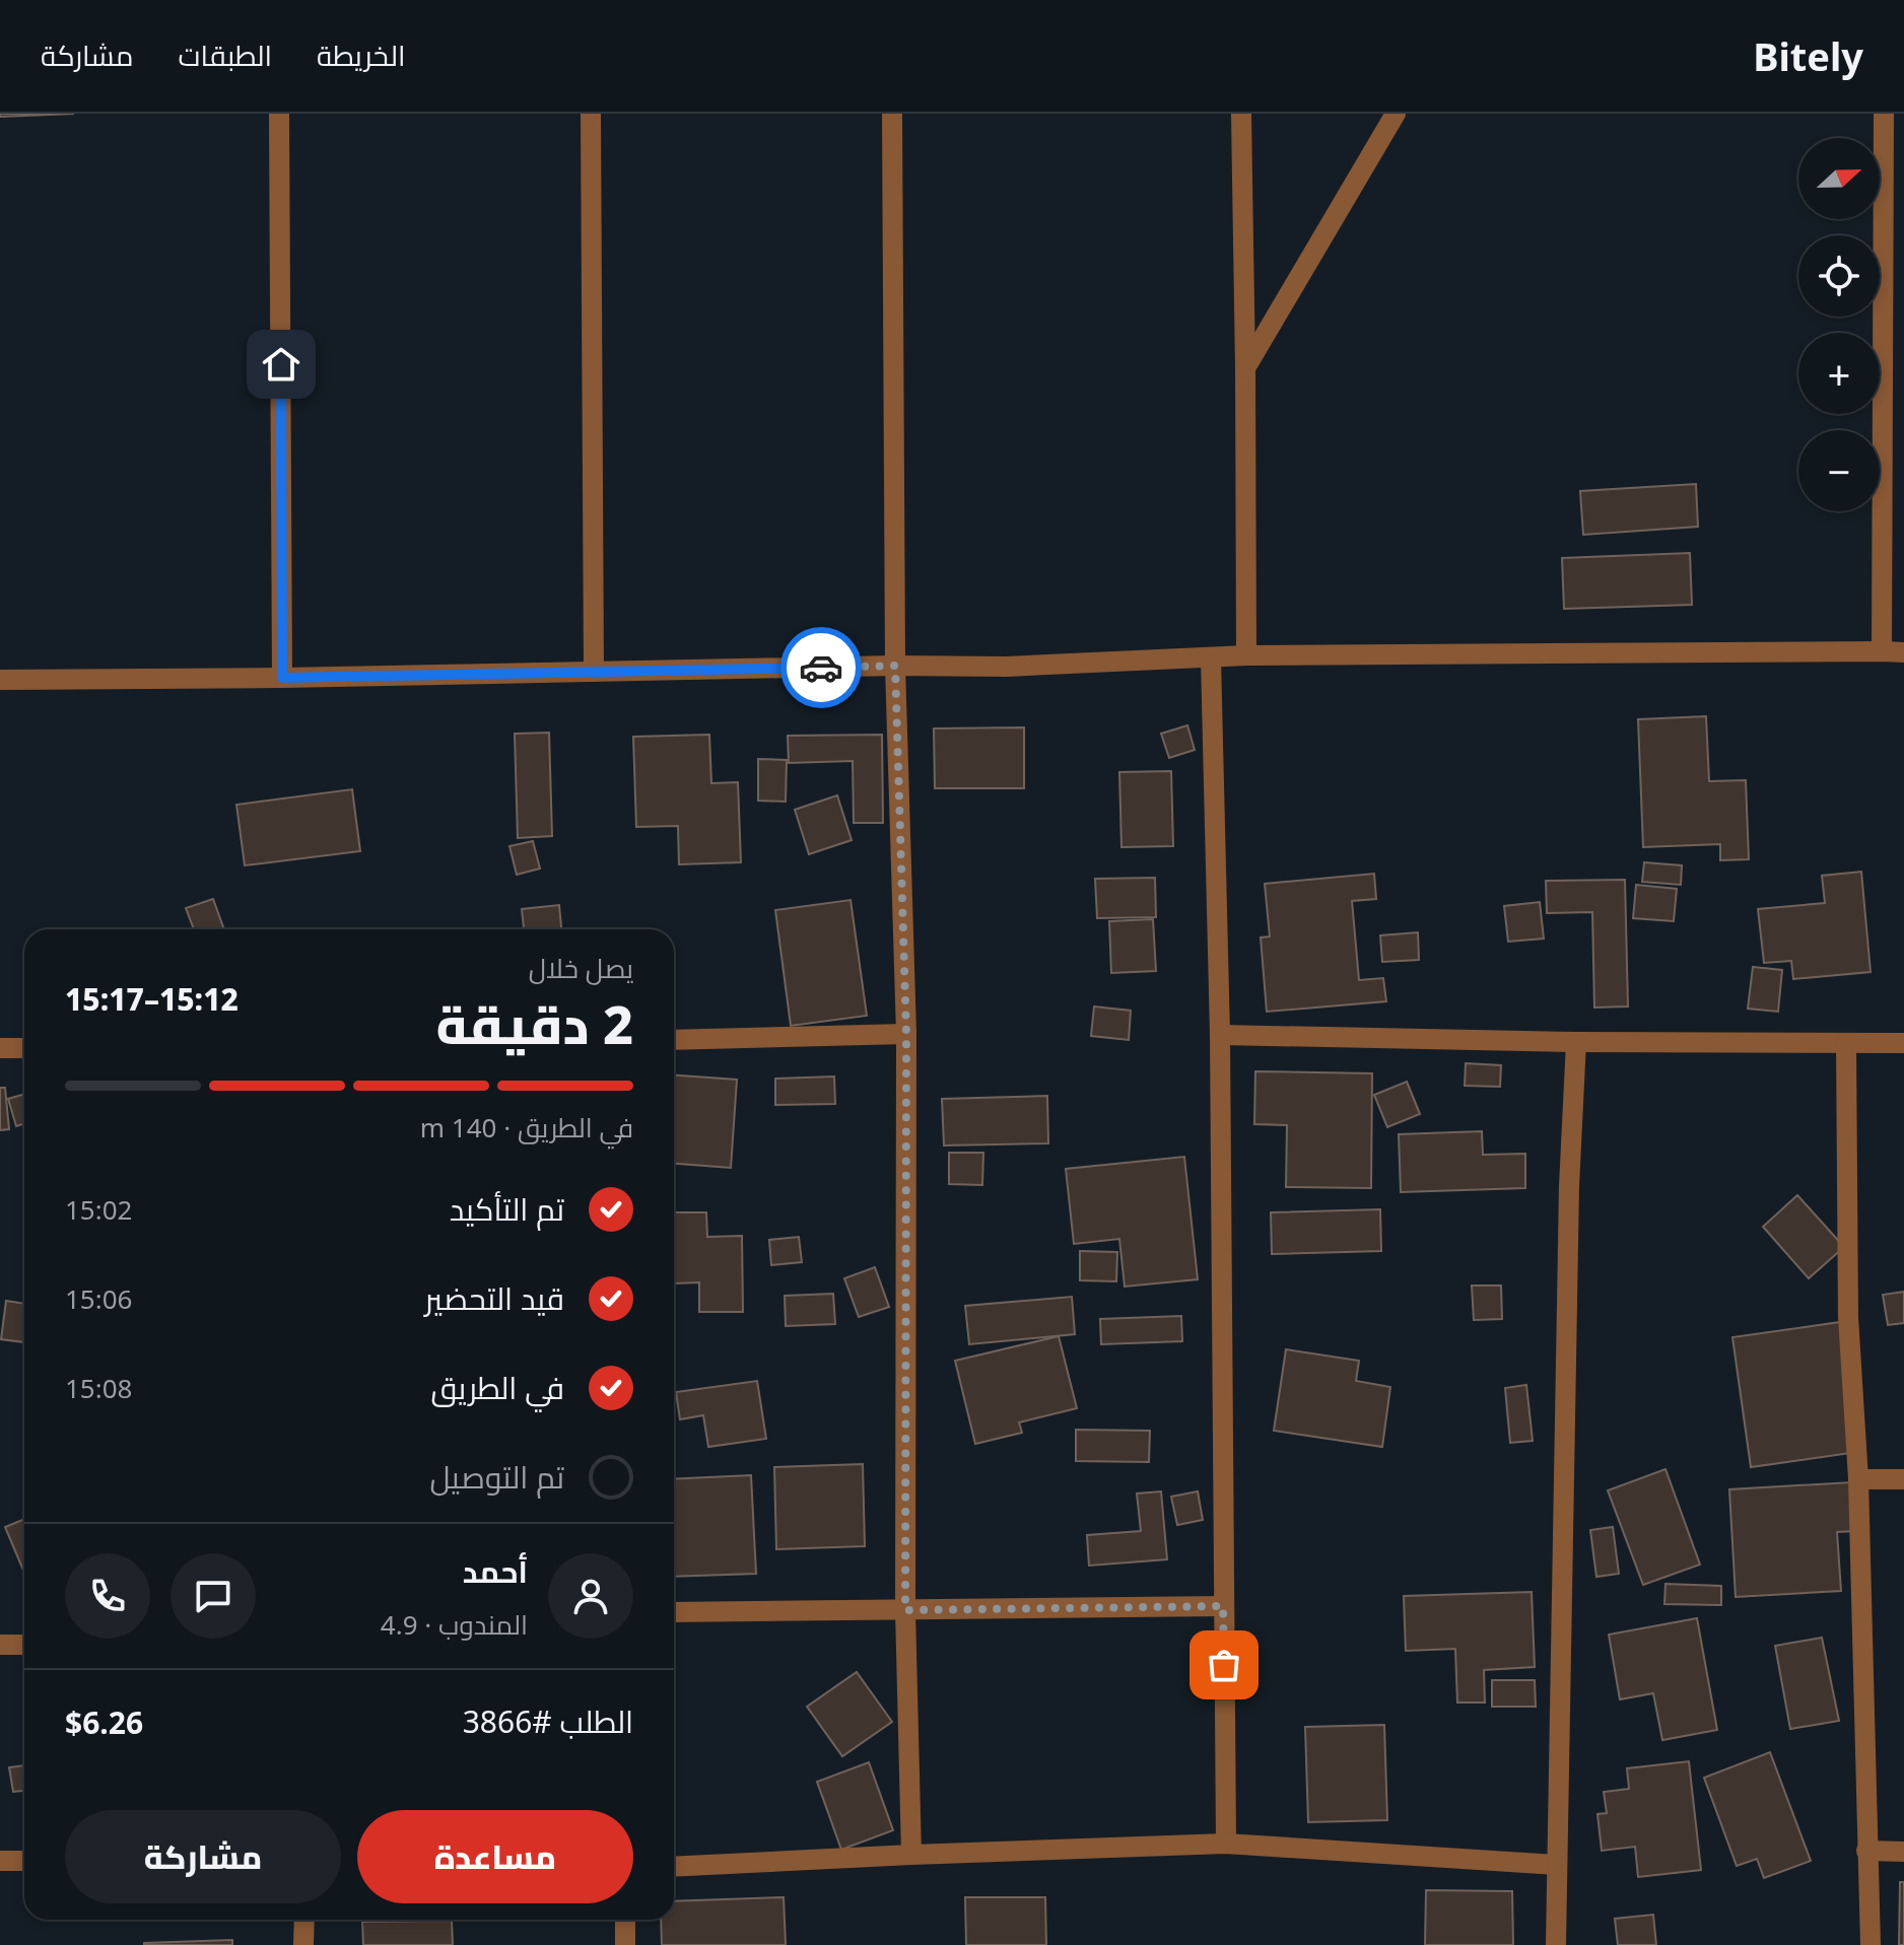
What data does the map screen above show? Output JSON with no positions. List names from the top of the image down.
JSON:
{
  "north": "right",
  "page": {
    "header": "Bitely",
    "nav": ["الخريطة", "الطبقات", "مشاركة"],
    "map_buttons": ["+", "−"],
    "heading": ["2 دقيقة", "يصل خلال", "15:12–15:17"],
    "panel": [
      "أحمد",
      "المندوب · 4.9",
      "الطلب #3866",
      "$6.26"
    ],
    "bar": "في الطريق · 140 m",
    "list": [
      ["تم التأكيد", "15:02"],
      ["قيد التحضير", "15:06"],
      ["في الطريق", "15:08"],
      "تم التوصيل"
    ],
    "buttons": ["مساعدة", "مشاركة"]
  }
}
